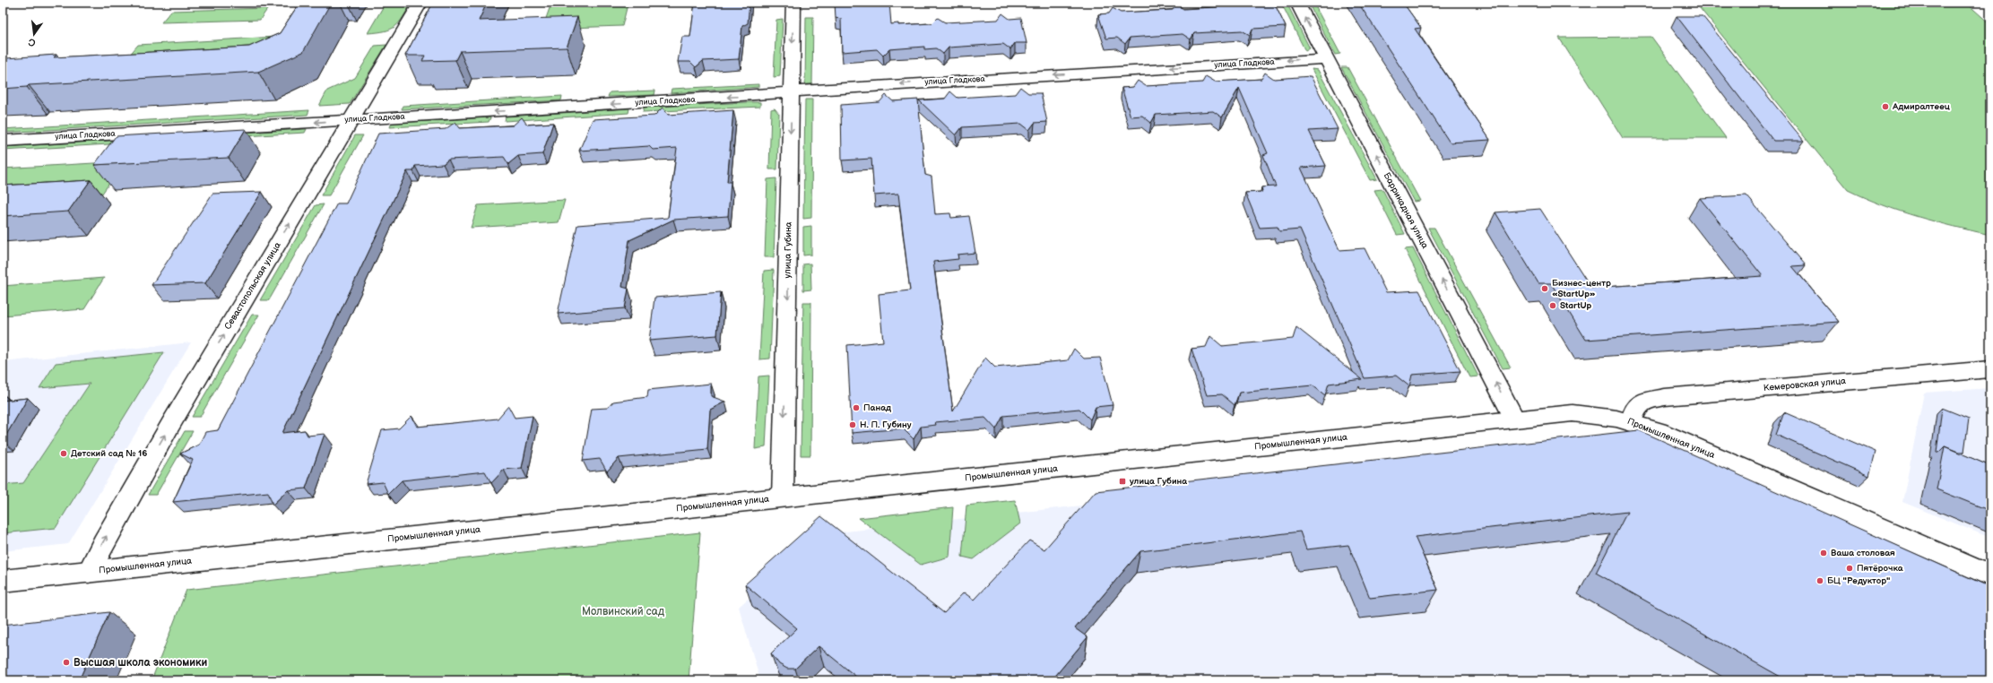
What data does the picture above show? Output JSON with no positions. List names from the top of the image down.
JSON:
{
  "streets": {
    "street": [
      "улица Гладкова",
      "Баррикадная улица",
      "улица Губина",
      "Севастопольская улица",
      "Кемеровская улица",
      "Промышленная улица"
    ]
  },
  "crossings": [
    ["улица Гладкова", "Баррикадная улица"],
    ["улица Гладкова", "улица Губина"],
    ["улица Гладкова", "Севастопольская улица"],
    ["Баррикадная улица", "Промышленная улица"],
    ["улица Губина", "Промышленная улица"],
    ["Севастопольская улица", "Промышленная улица"],
    ["Кемеровская улица", "Промышленная улица"]
  ],
  "one_way": [
    "улица Гладкова",
    "Баррикадная улица",
    "улица Губина",
    "Севастопольская улица"
  ],
  "parks": ["Молвинский сад"],
  "places": {
    "other": [
      "Адмиралтеец",
      "Бизнес-центр «StartUp»",
      "StartUp",
      "Панад",
      "Н. П. Губину",
      "Детский сад № 16",
      "Ваша столовая",
      "Пятёрочка",
      "БЦ \"Редуктор\"",
      "Высшая школа экономики"
    ],
    "transit": ["улица Губина"]
  },
  "north": "bottom"
}
